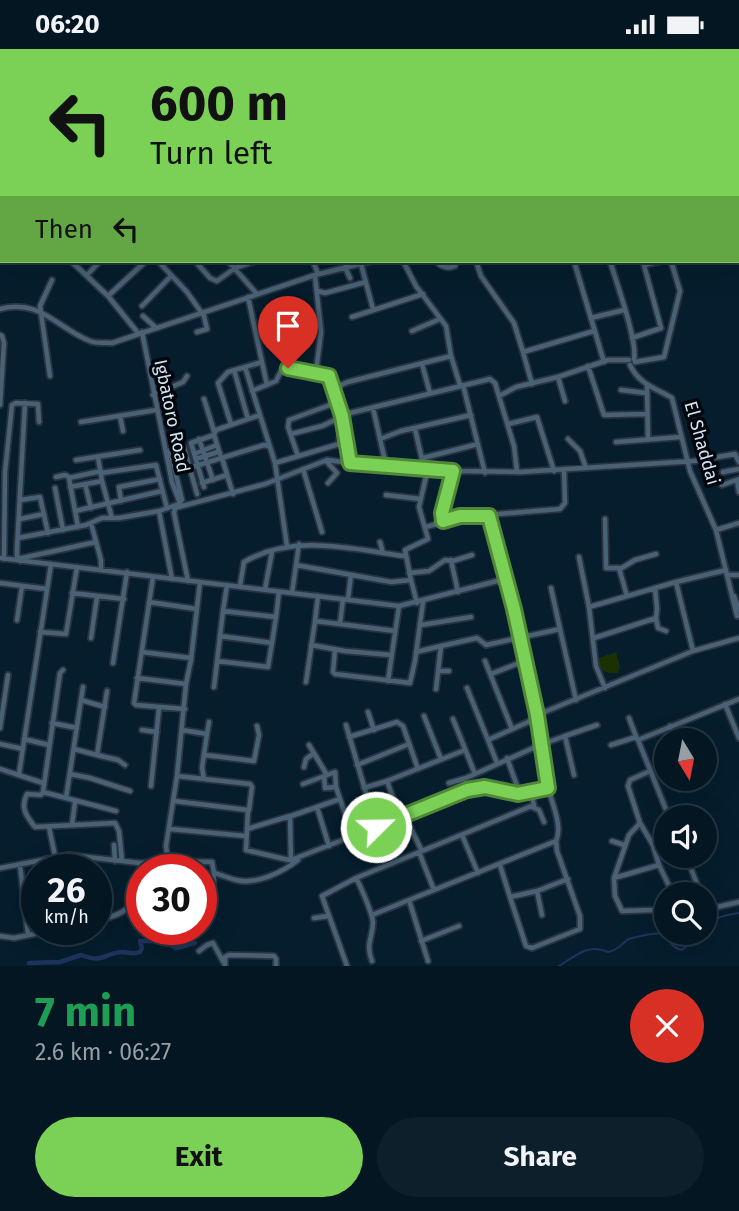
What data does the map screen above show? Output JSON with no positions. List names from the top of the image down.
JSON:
{
  "streets": {
    "street": ["Igbatoro Road", "El Shaddai"]
  },
  "north": "bottom",
  "page": {
    "status": "06:20",
    "turn": ["600 m", "Turn left"],
    "then": "Then",
    "speed": "26 km/h",
    "limit": "30",
    "heading": ["7 min", "2.6 km · 06:27"],
    "buttons": ["Exit", "Share"]
  }
}
